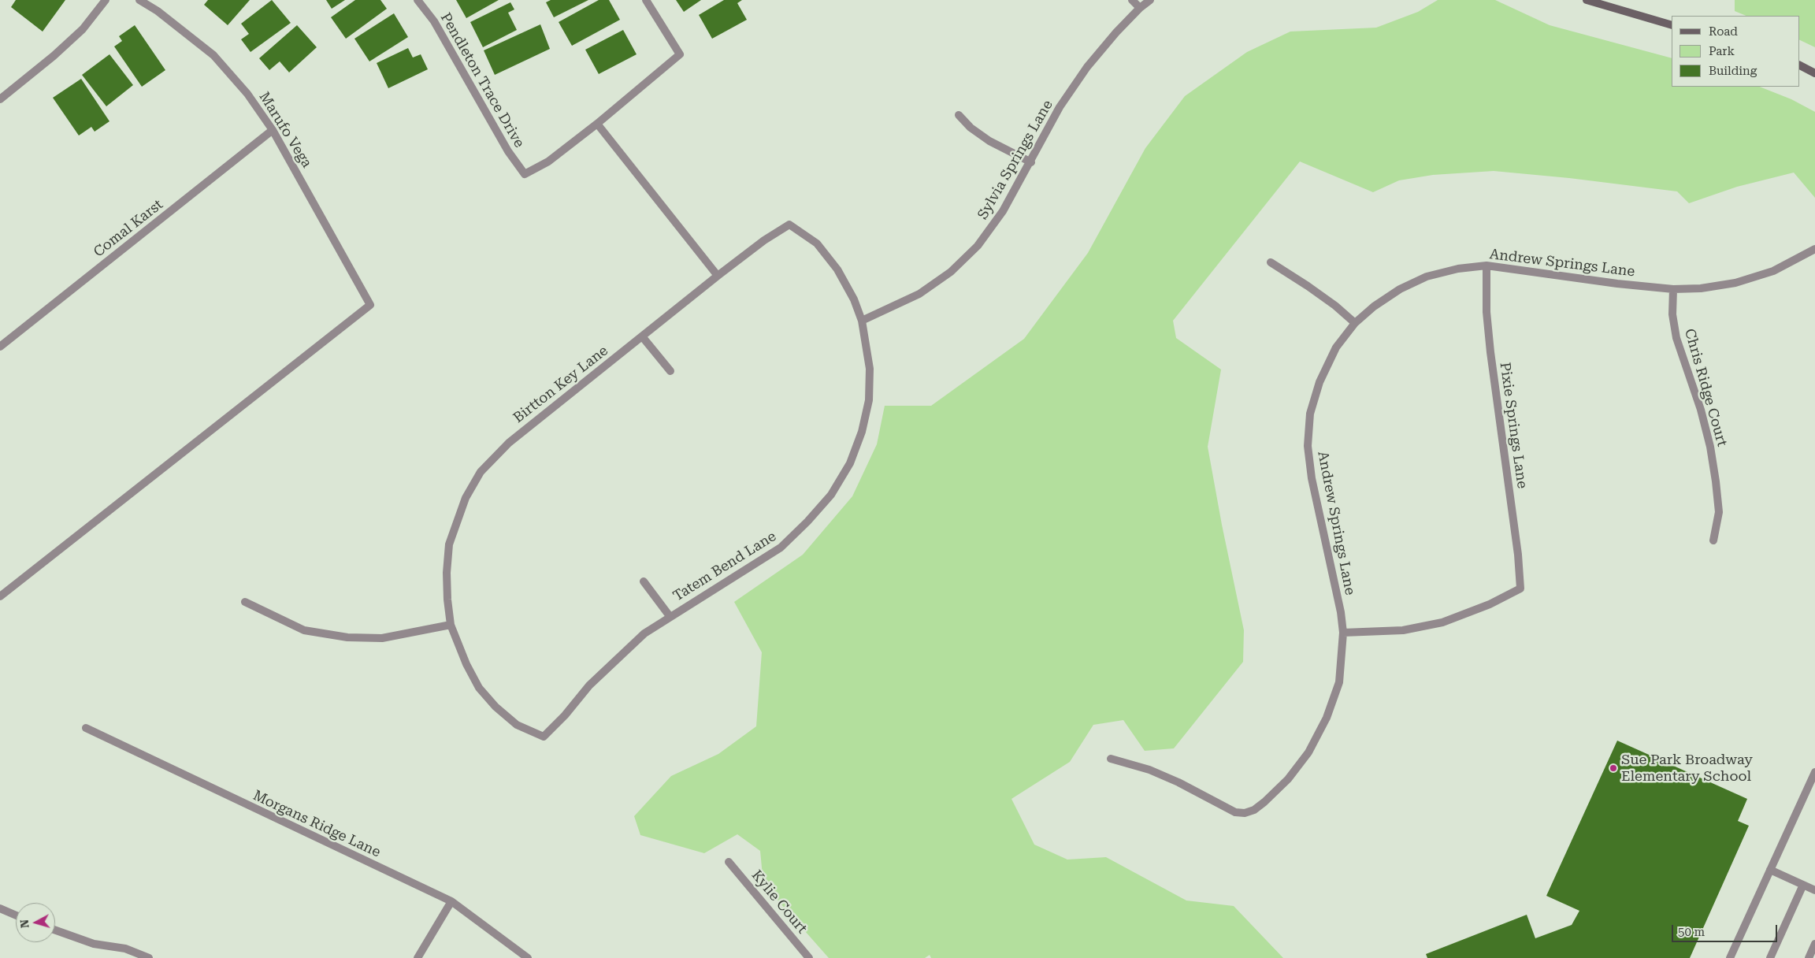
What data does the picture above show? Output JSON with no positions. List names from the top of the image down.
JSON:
{
  "streets": {
    "street": [
      "Pendleton Trace Drive",
      "Marufo Vega",
      "Sylvia Springs Lane",
      "Comal Karst",
      "Andrew Springs Lane",
      "Birtton Key Lane",
      "Chris Ridge Court",
      "Pixie Springs Lane",
      "Tatem Bend Lane",
      "Morgans Ridge Lane",
      "Kylie Court"
    ]
  },
  "crossings": [
    ["Marufo Vega", "Comal Karst"],
    ["Sylvia Springs Lane", "Tatem Bend Lane"],
    ["Andrew Springs Lane", "Chris Ridge Court"],
    ["Andrew Springs Lane", "Pixie Springs Lane"],
    ["Birtton Key Lane", "Tatem Bend Lane"]
  ],
  "places": ["Sue Park Broadway Elementary School"],
  "legend": ["Road", "Park", "Building"],
  "scale_bar": "50 m",
  "north": "left"
}
